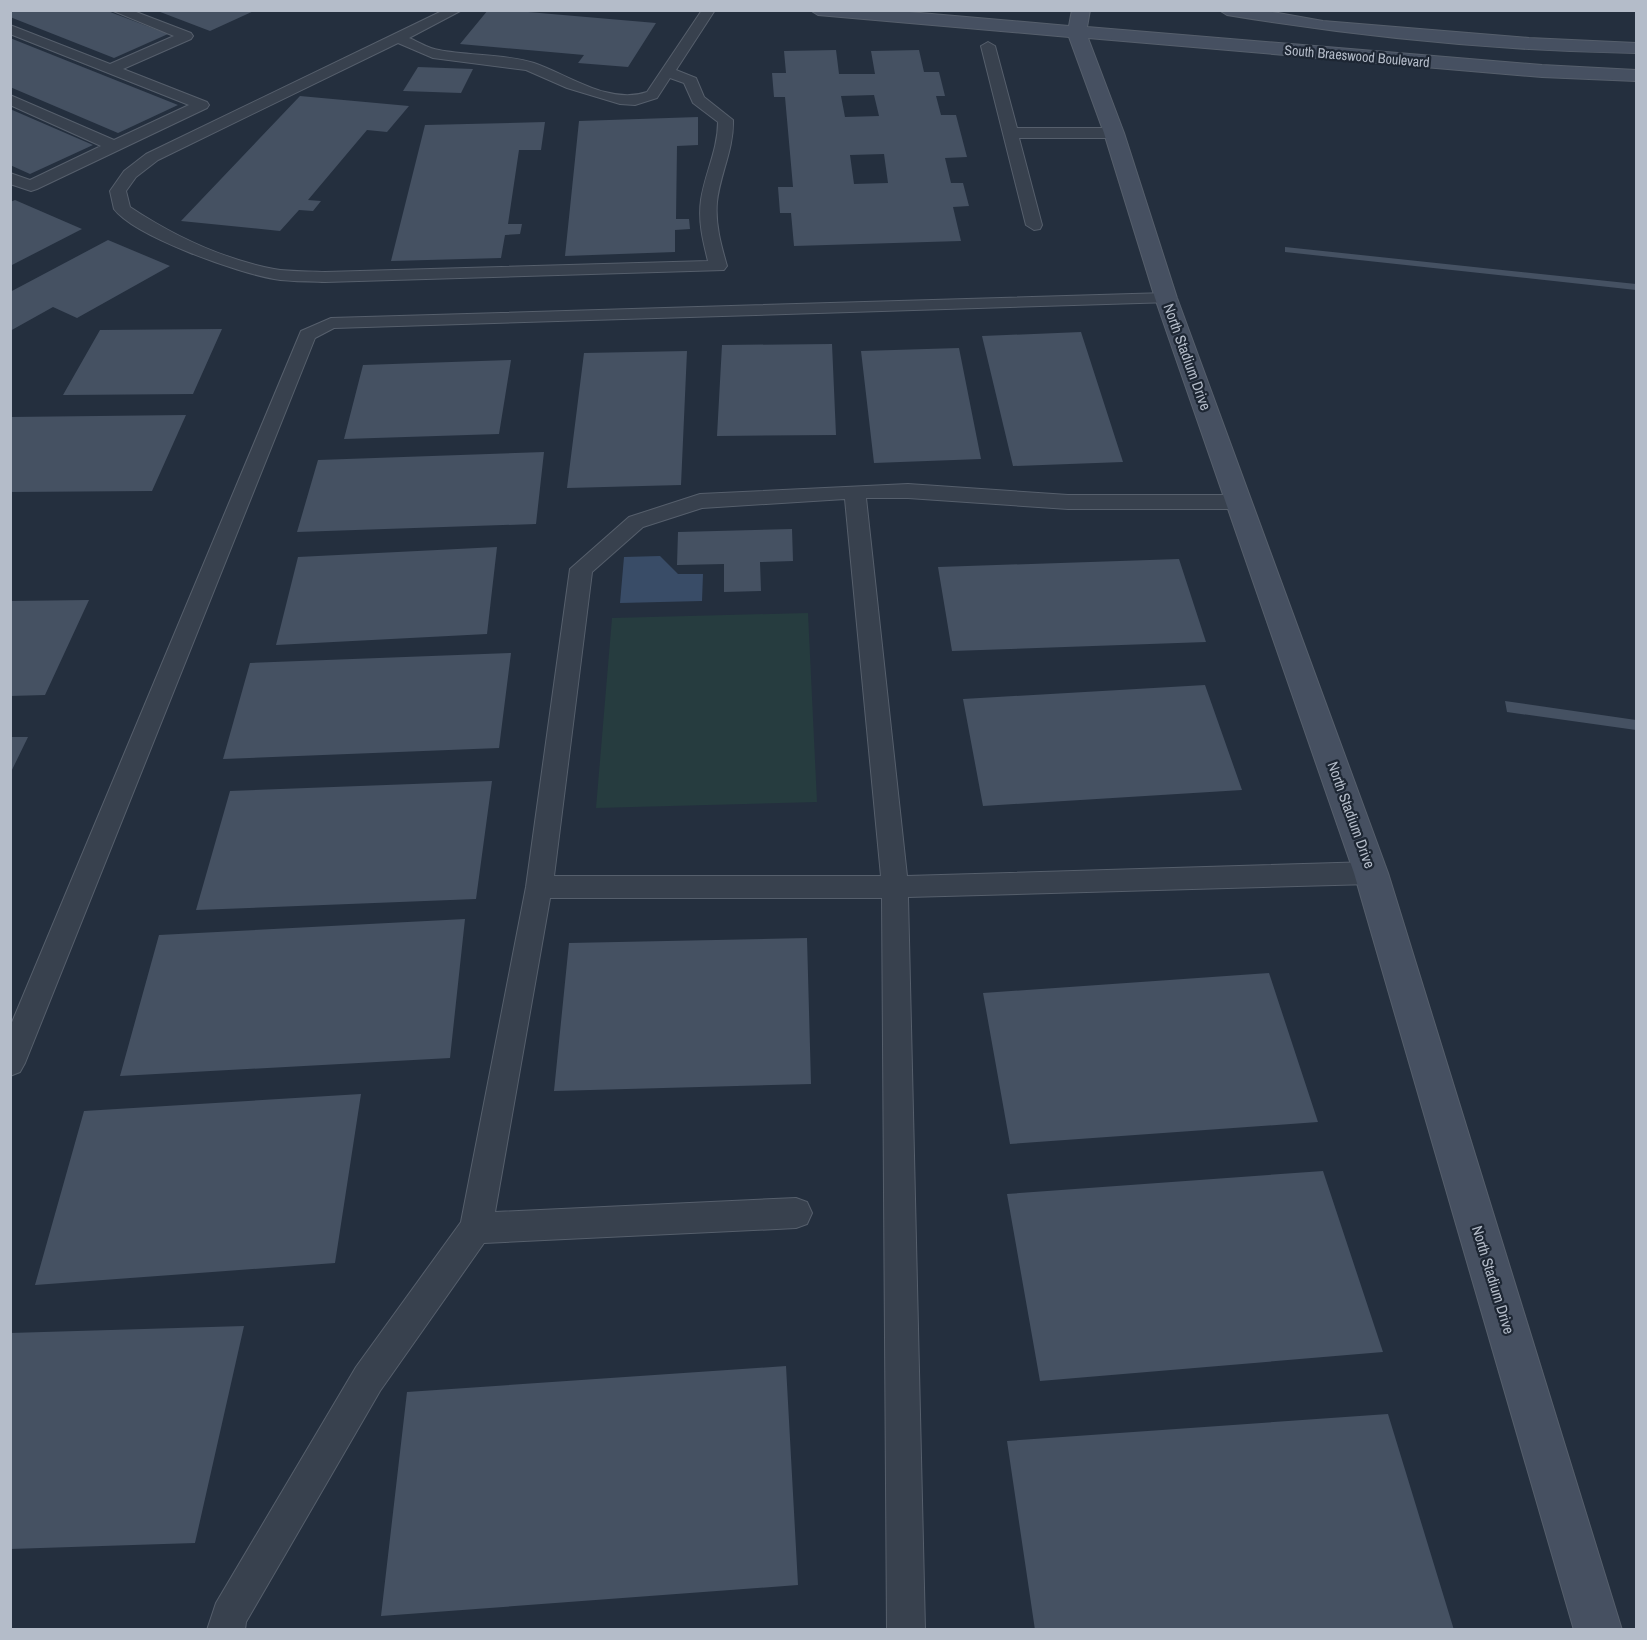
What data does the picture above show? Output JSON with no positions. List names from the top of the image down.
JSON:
{
  "streets": {
    "main road": ["South Braeswood Boulevard", "North Stadium Drive"]
  },
  "crossings": [
    ["South Braeswood Boulevard", "North Stadium Drive"]
  ]
}
